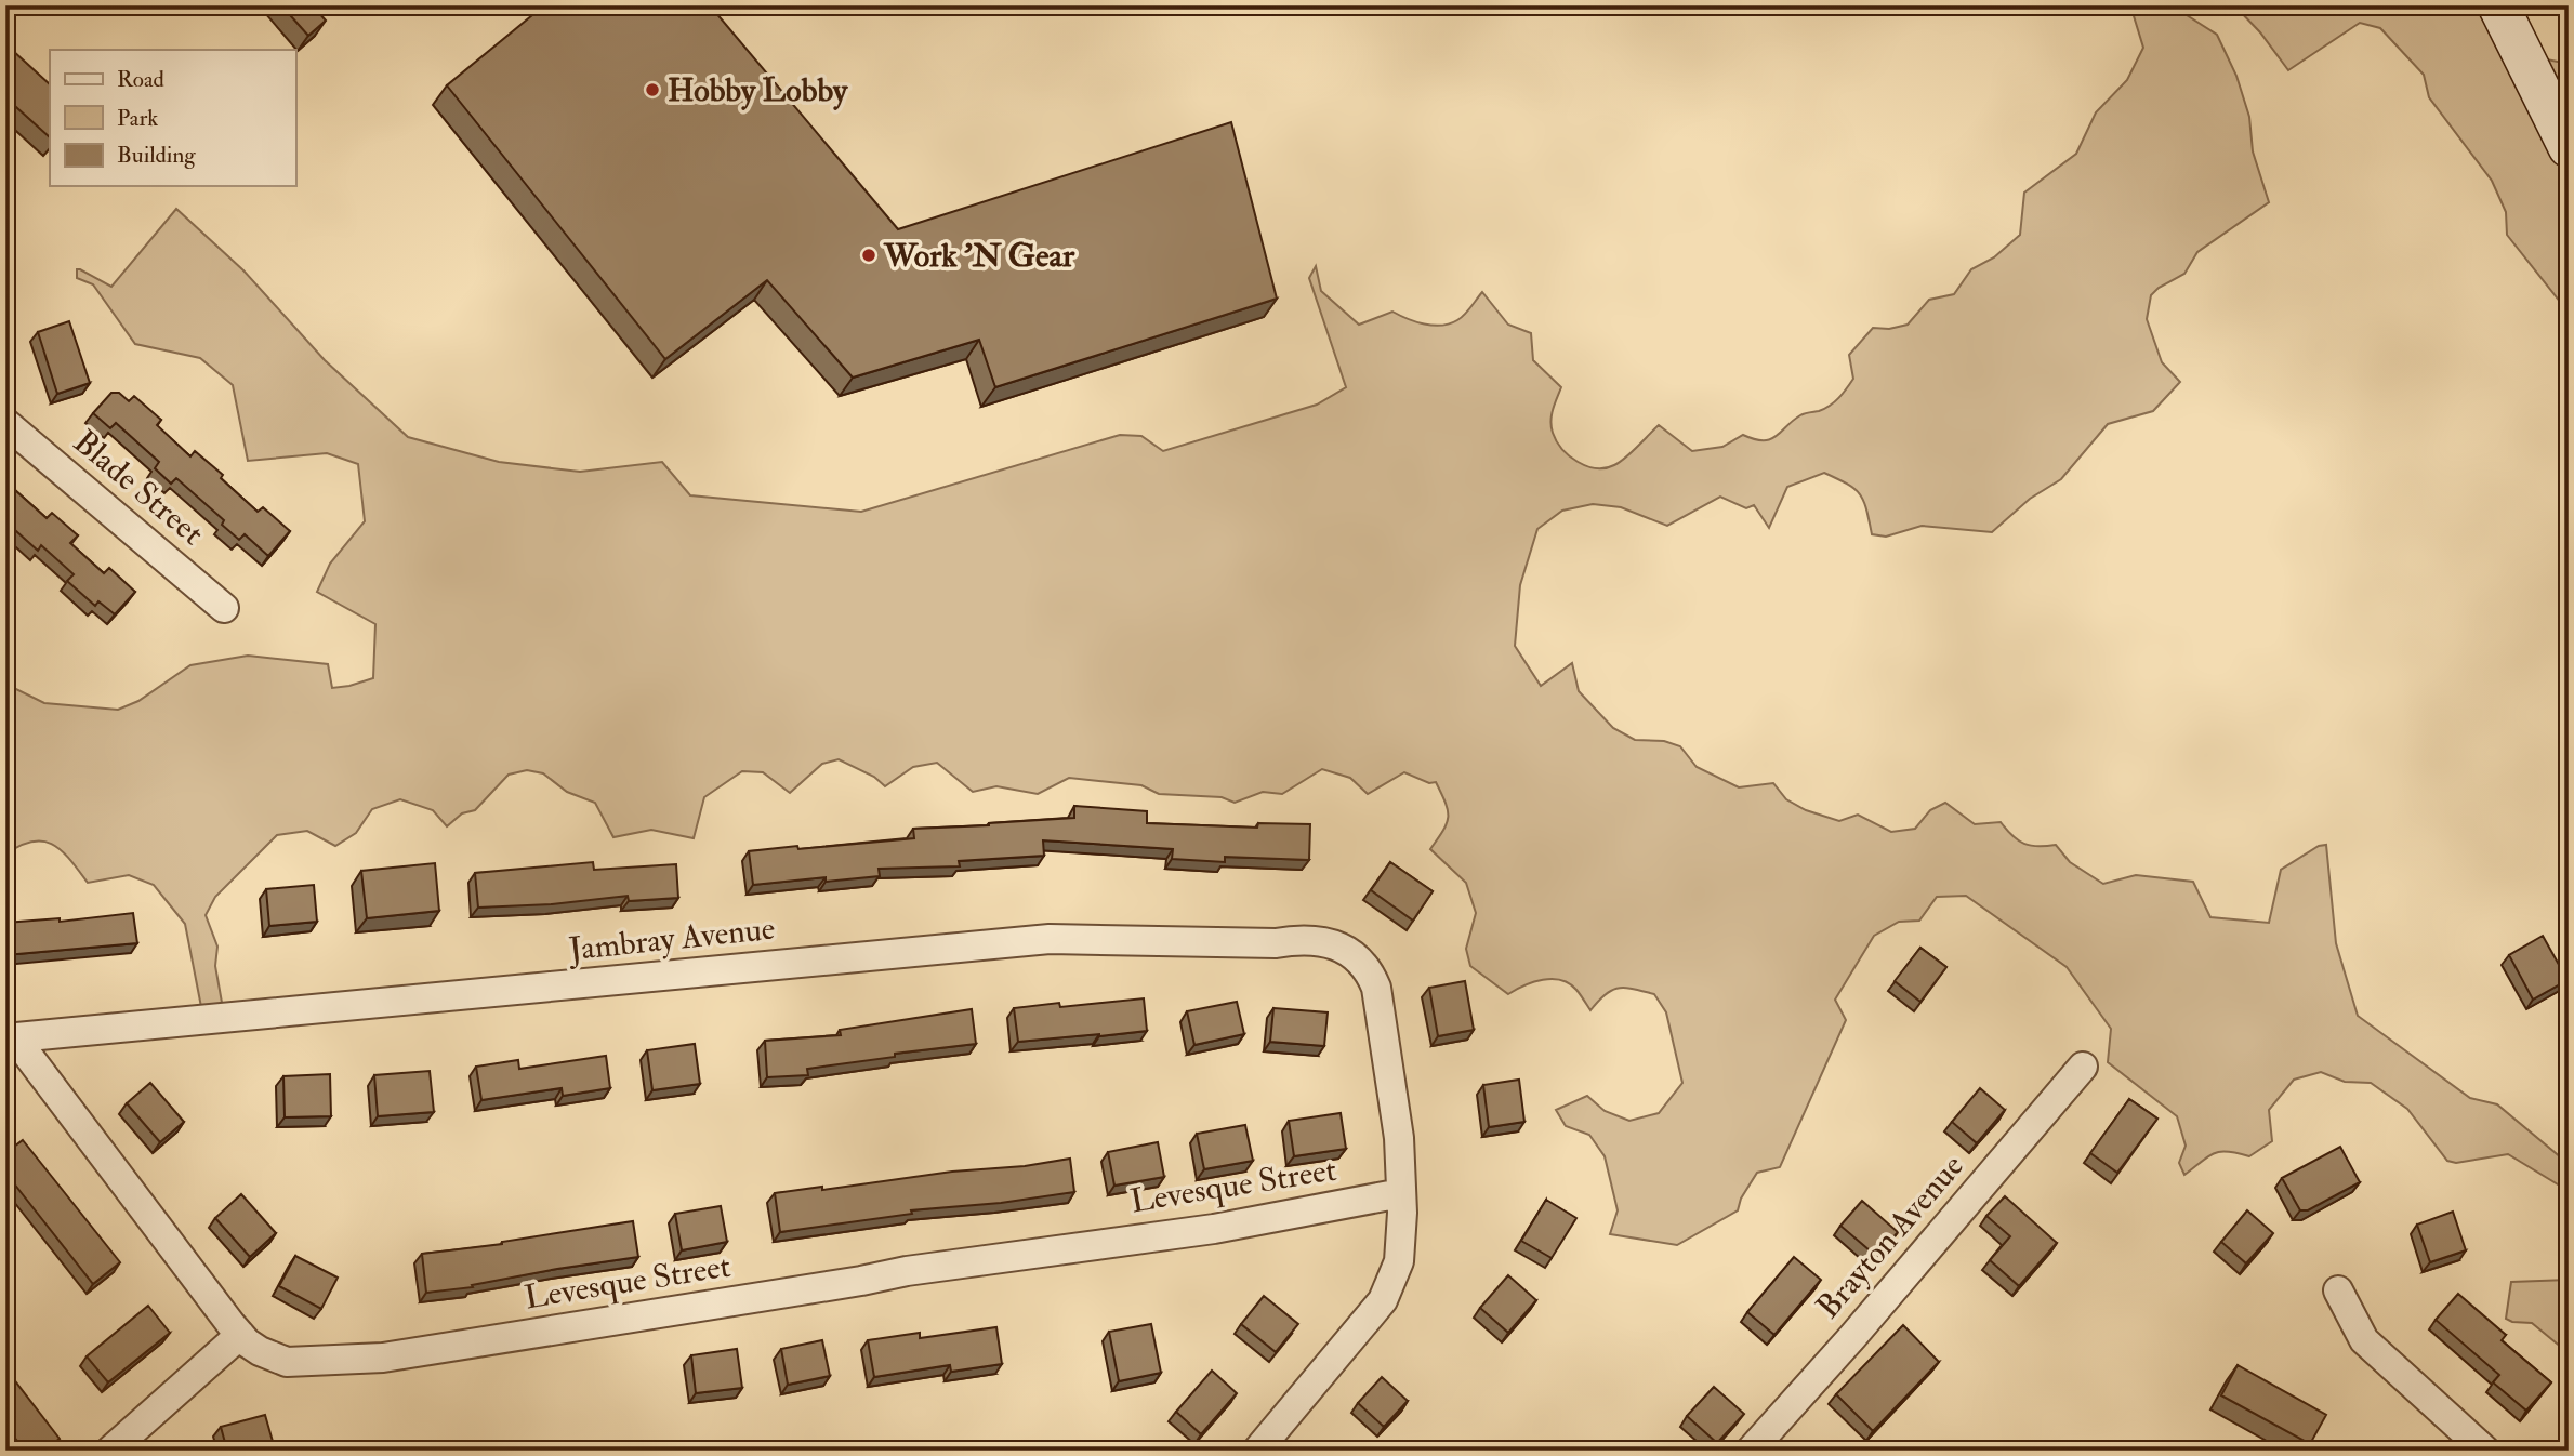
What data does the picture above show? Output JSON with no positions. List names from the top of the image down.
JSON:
{
  "streets": {
    "street": [
      "Blade Street",
      "Jambray Avenue",
      "Levesque Street",
      "Brayton Avenue"
    ]
  },
  "crossings": [
    ["Jambray Avenue", "Levesque Street"]
  ],
  "places": ["Hobby Lobby", "Work 'N Gear"],
  "legend": ["Road", "Park", "Building"]
}
